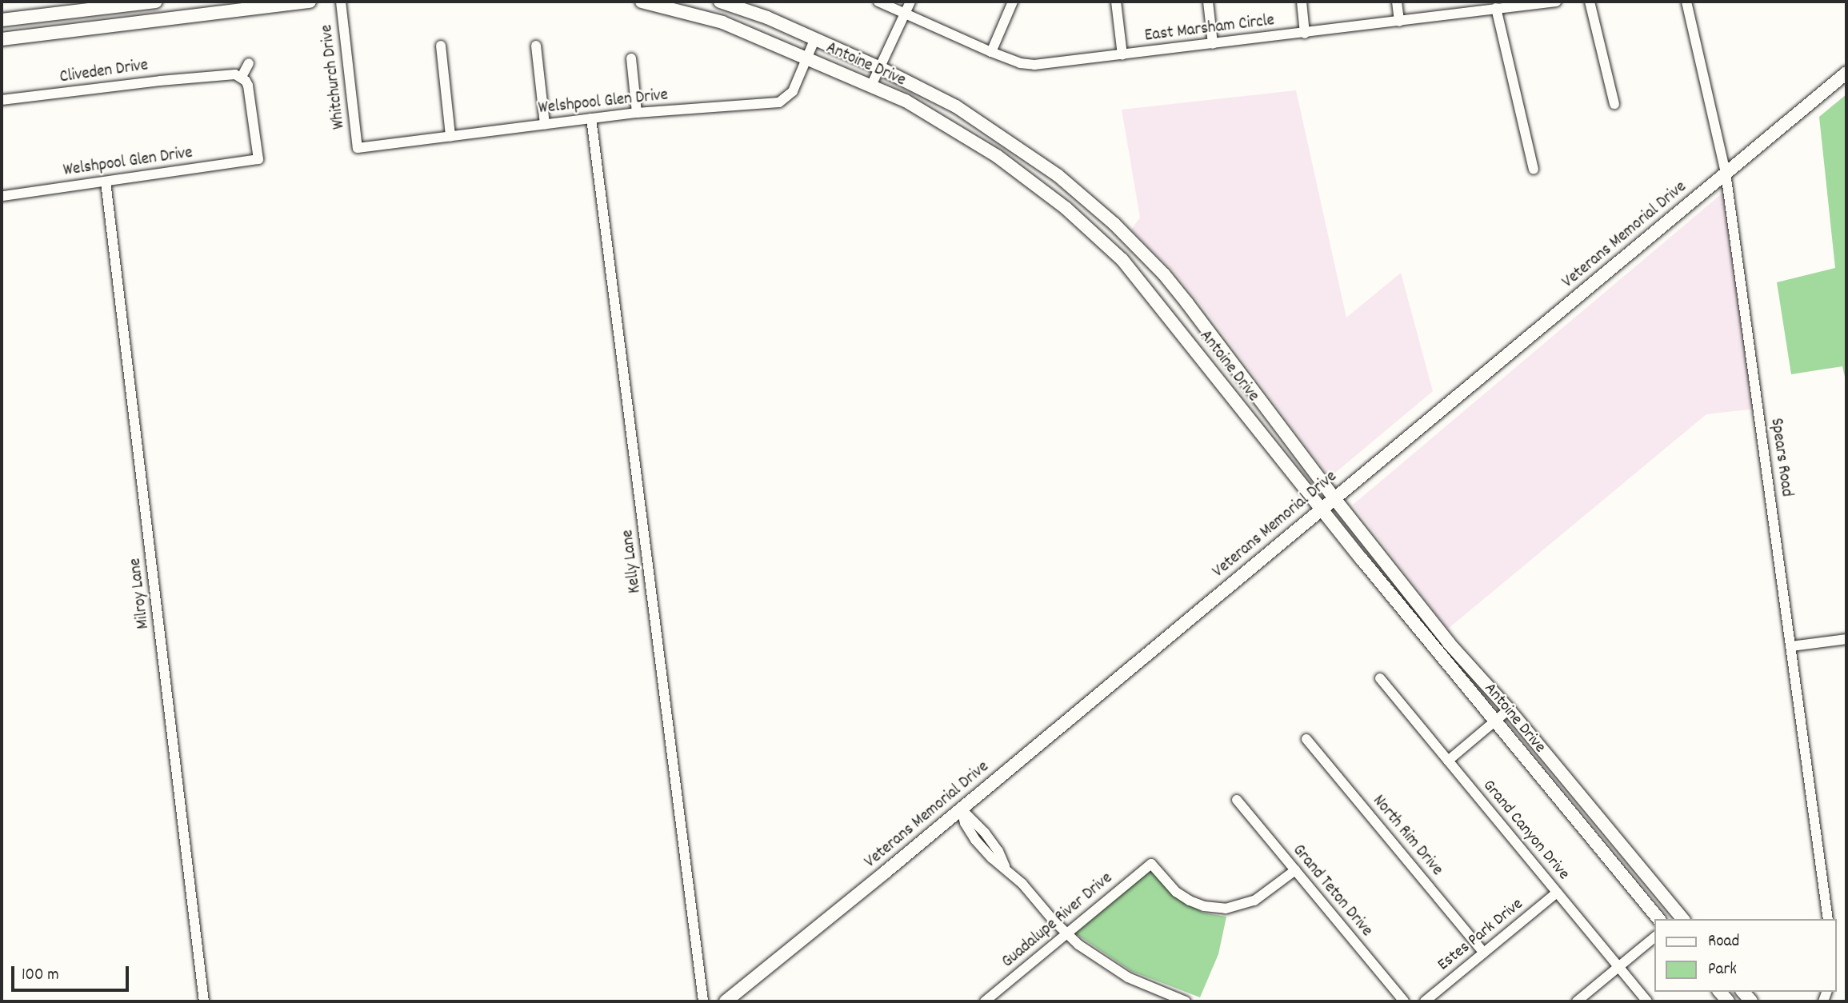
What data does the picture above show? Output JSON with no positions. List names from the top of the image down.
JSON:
{
  "streets": {
    "main road": ["Antoine Drive", "Veterans Memorial Drive"],
    "street": [
      "East Marsham Circle",
      "Cliveden Drive",
      "Whitchurch Drive",
      "Welshpool Glen Drive",
      "Spears Road",
      "Kelly Lane",
      "Milroy Lane",
      "Grand Canyon Drive",
      "North Rim Drive",
      "Grand Teton Drive",
      "Guadalupe River Drive",
      "Estes Park Drive"
    ]
  },
  "crossings": [
    ["Antoine Drive", "Welshpool Glen Drive"],
    ["Antoine Drive", "Veterans Memorial Drive"],
    ["Cliveden Drive", "Welshpool Glen Drive"],
    ["Whitchurch Drive", "Welshpool Glen Drive"],
    ["Welshpool Glen Drive", "Kelly Lane"],
    ["Welshpool Glen Drive", "Milroy Lane"],
    ["Veterans Memorial Drive", "Spears Road"],
    ["Grand Canyon Drive", "Estes Park Drive"],
    ["North Rim Drive", "Estes Park Drive"],
    ["Grand Teton Drive", "Guadalupe River Drive"]
  ],
  "legend": ["Road", "Park"],
  "scale_bar": "100 m"
}
